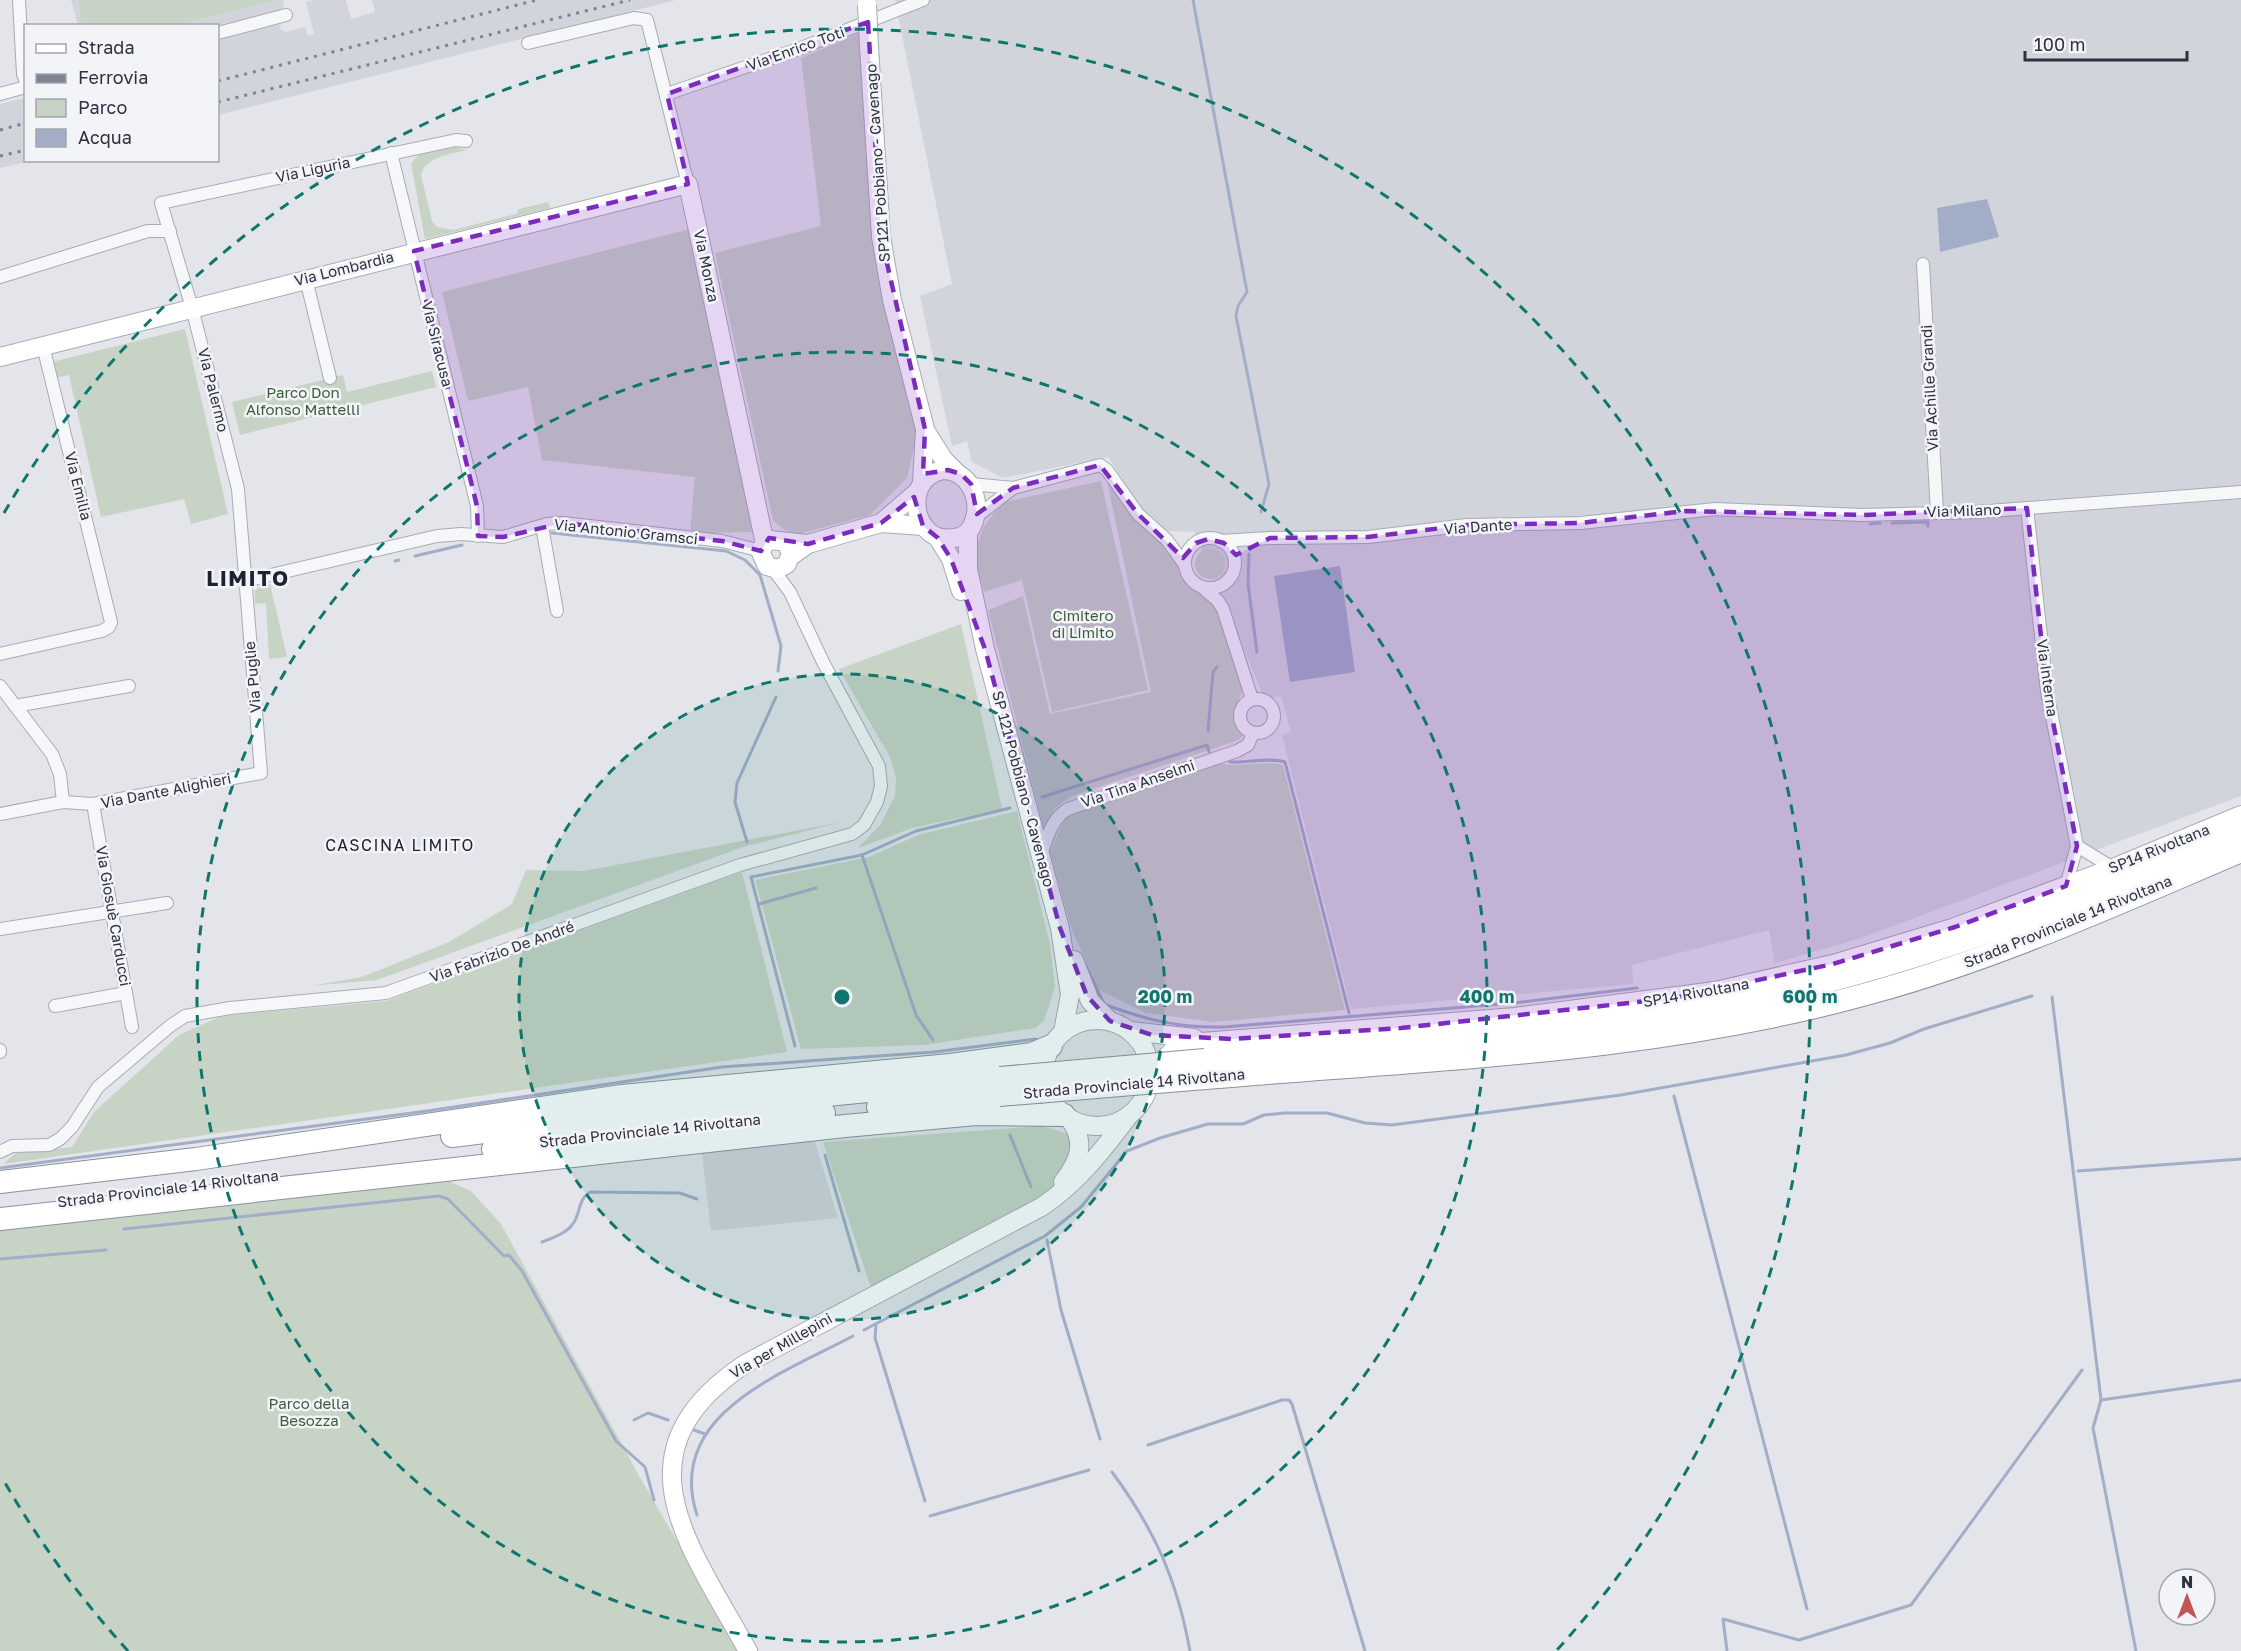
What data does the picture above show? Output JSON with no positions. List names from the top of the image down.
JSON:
{
  "streets": {
    "highway": ["Strada Provinciale 14 Rivoltana"],
    "street": [
      "Via Enrico Toti",
      "SP121 Pobbiano - Cavenago",
      "Via Liguria",
      "Via Monza",
      "Via Lombardia",
      "Via Siracusa",
      "Via Achille Grandi",
      "Via Palermo",
      "Via Emilia",
      "Via Milano",
      "Via Dante",
      "Via Antonio Gramsci",
      "Via Puglie",
      "Via Interna",
      "Via Tina Anselmi",
      "SP 121 Pobbiano - Cavenago",
      "Via Dante Alighieri",
      "SP14 Rivoltana",
      "Via Giosuè Carducci",
      "Via Fabrizio De André",
      "Via per Millepini"
    ]
  },
  "crossings": [
    ["Via Enrico Toti", "Via Monza"],
    ["Via Liguria", "Via Siracusa"],
    ["Via Liguria", "Via Palermo"],
    ["Via Monza", "Via Lombardia"],
    ["Via Monza", "Via Antonio Gramsci"],
    ["Via Monza", "Via Fabrizio De André"],
    ["Via Lombardia", "Via Siracusa"],
    ["Via Lombardia", "Via Palermo"],
    ["Via Lombardia", "Via Emilia"],
    ["Via Siracusa", "Via Antonio Gramsci"],
    ["Via Achille Grandi", "Via Milano"],
    ["Via Palermo", "Via Antonio Gramsci"],
    ["Via Palermo", "Via Puglie"],
    ["Via Milano", "Via Dante"],
    ["Via Milano", "Via Interna"],
    ["Via Antonio Gramsci", "Via Puglie"],
    ["Via Puglie", "Via Dante Alighieri"],
    ["Via Interna", "SP14 Rivoltana"],
    ["Via Tina Anselmi", "SP 121 Pobbiano - Cavenago"],
    ["SP 121 Pobbiano - Cavenago", "SP14 Rivoltana"],
    ["SP 121 Pobbiano - Cavenago", "Via per Millepini"],
    ["Via Dante Alighieri", "Via Giosuè Carducci"],
    ["SP14 Rivoltana", "Via per Millepini"]
  ],
  "districts": ["LIMITO", "CASCINA LIMITO"],
  "parks": ["Parco Don Alfonso Mattelli", "Cimitero di Limito", "Parco della Besozza"],
  "legend": [
    "Strada",
    "Ferrovia",
    "Parco",
    "Acqua"
  ],
  "scale_bar": "100 m",
  "north": "top",
  "rings": ["200 m", "400 m", "600 m"]
}
